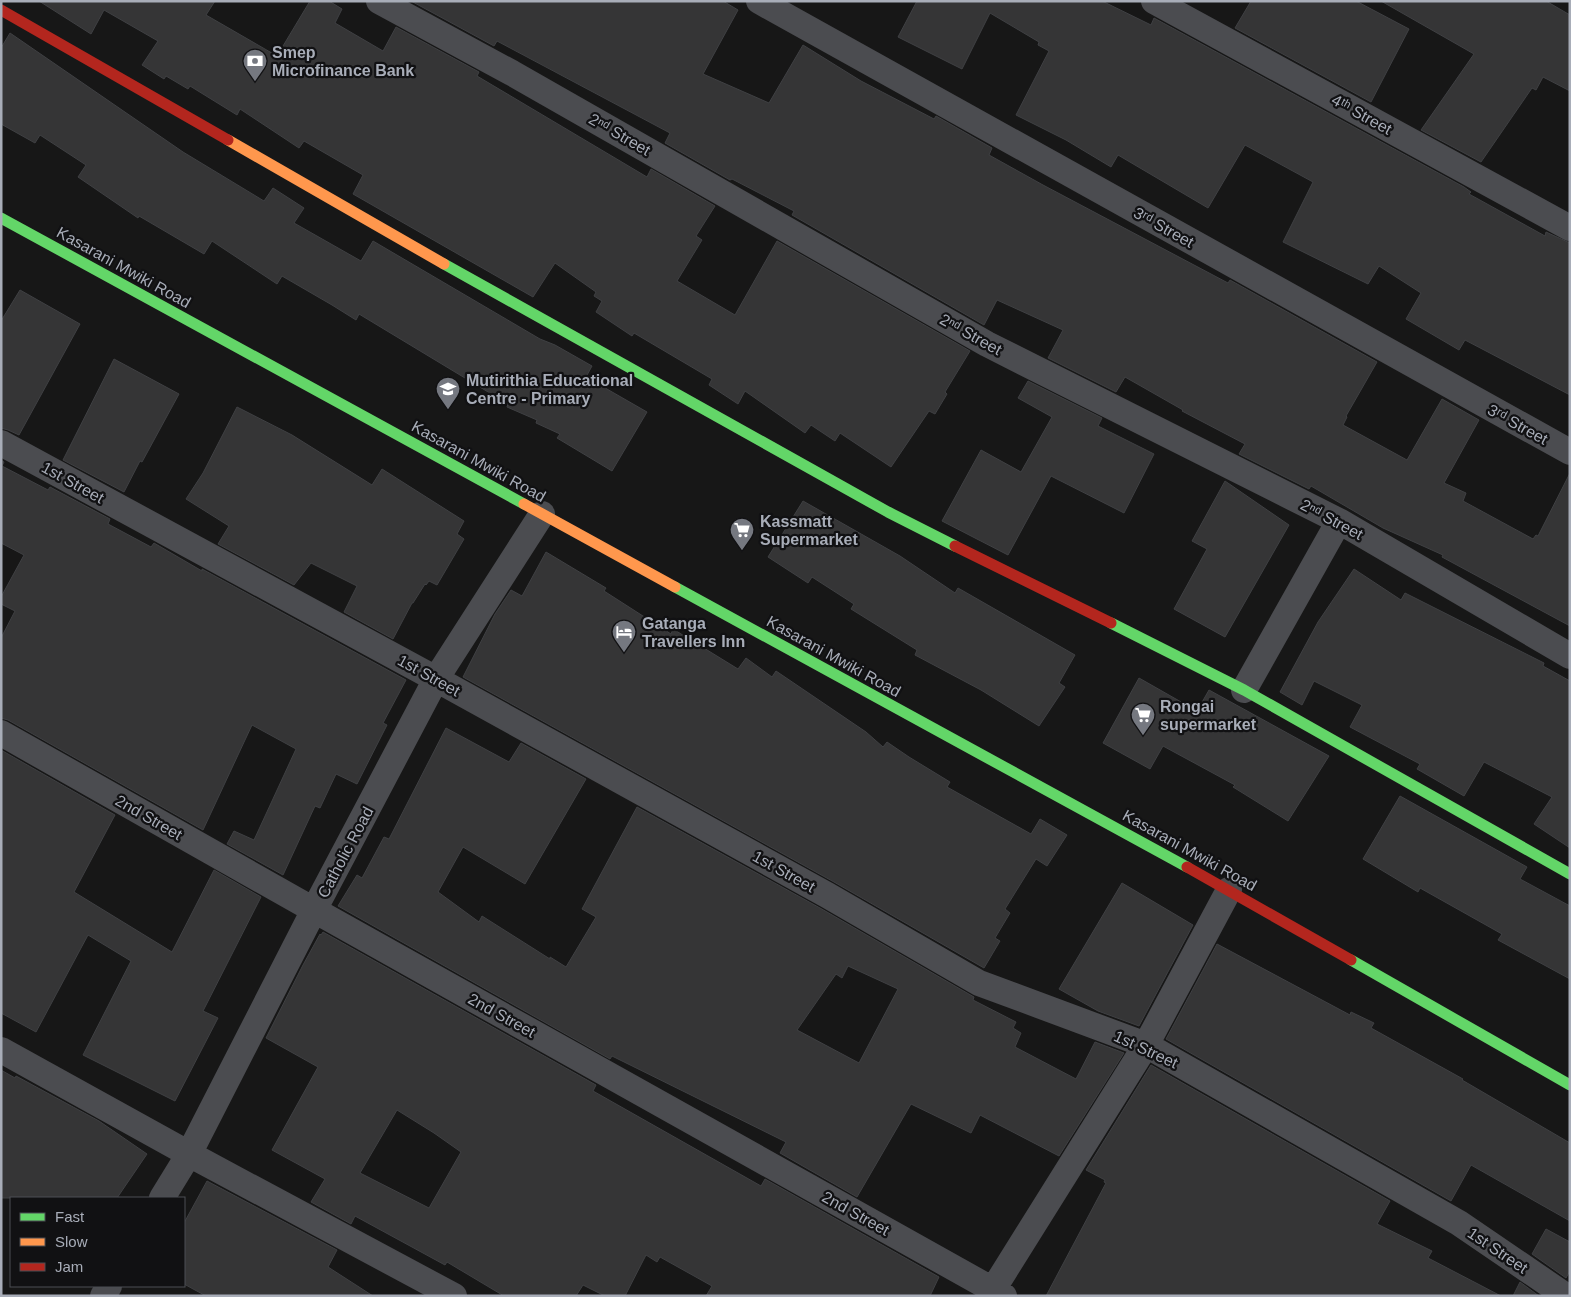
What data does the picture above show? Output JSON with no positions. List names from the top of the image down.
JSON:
{
  "streets": {
    "main road": ["Kasarani Mwiki Road"],
    "street": [
      "4ᵗʰ Street",
      "2ⁿᵈ Street",
      "3ʳᵈ Street",
      "1st Street",
      "2nd Street",
      "Catholic Road"
    ]
  },
  "crossings": [
    ["Kasarani Mwiki Road", "Catholic Road"],
    ["1st Street", "Catholic Road"],
    ["2nd Street", "Catholic Road"]
  ],
  "places": {
    "bank": ["Smep Microfinance Bank"],
    "school or university": ["Mutirithia Educational Centre - Primary"],
    "supermarket": ["Kassmatt Supermarket", "Rongai supermarket"],
    "hotel": ["Gatanga Travellers Inn"]
  },
  "legend": ["Fast", "Slow", "Jam"]
}
